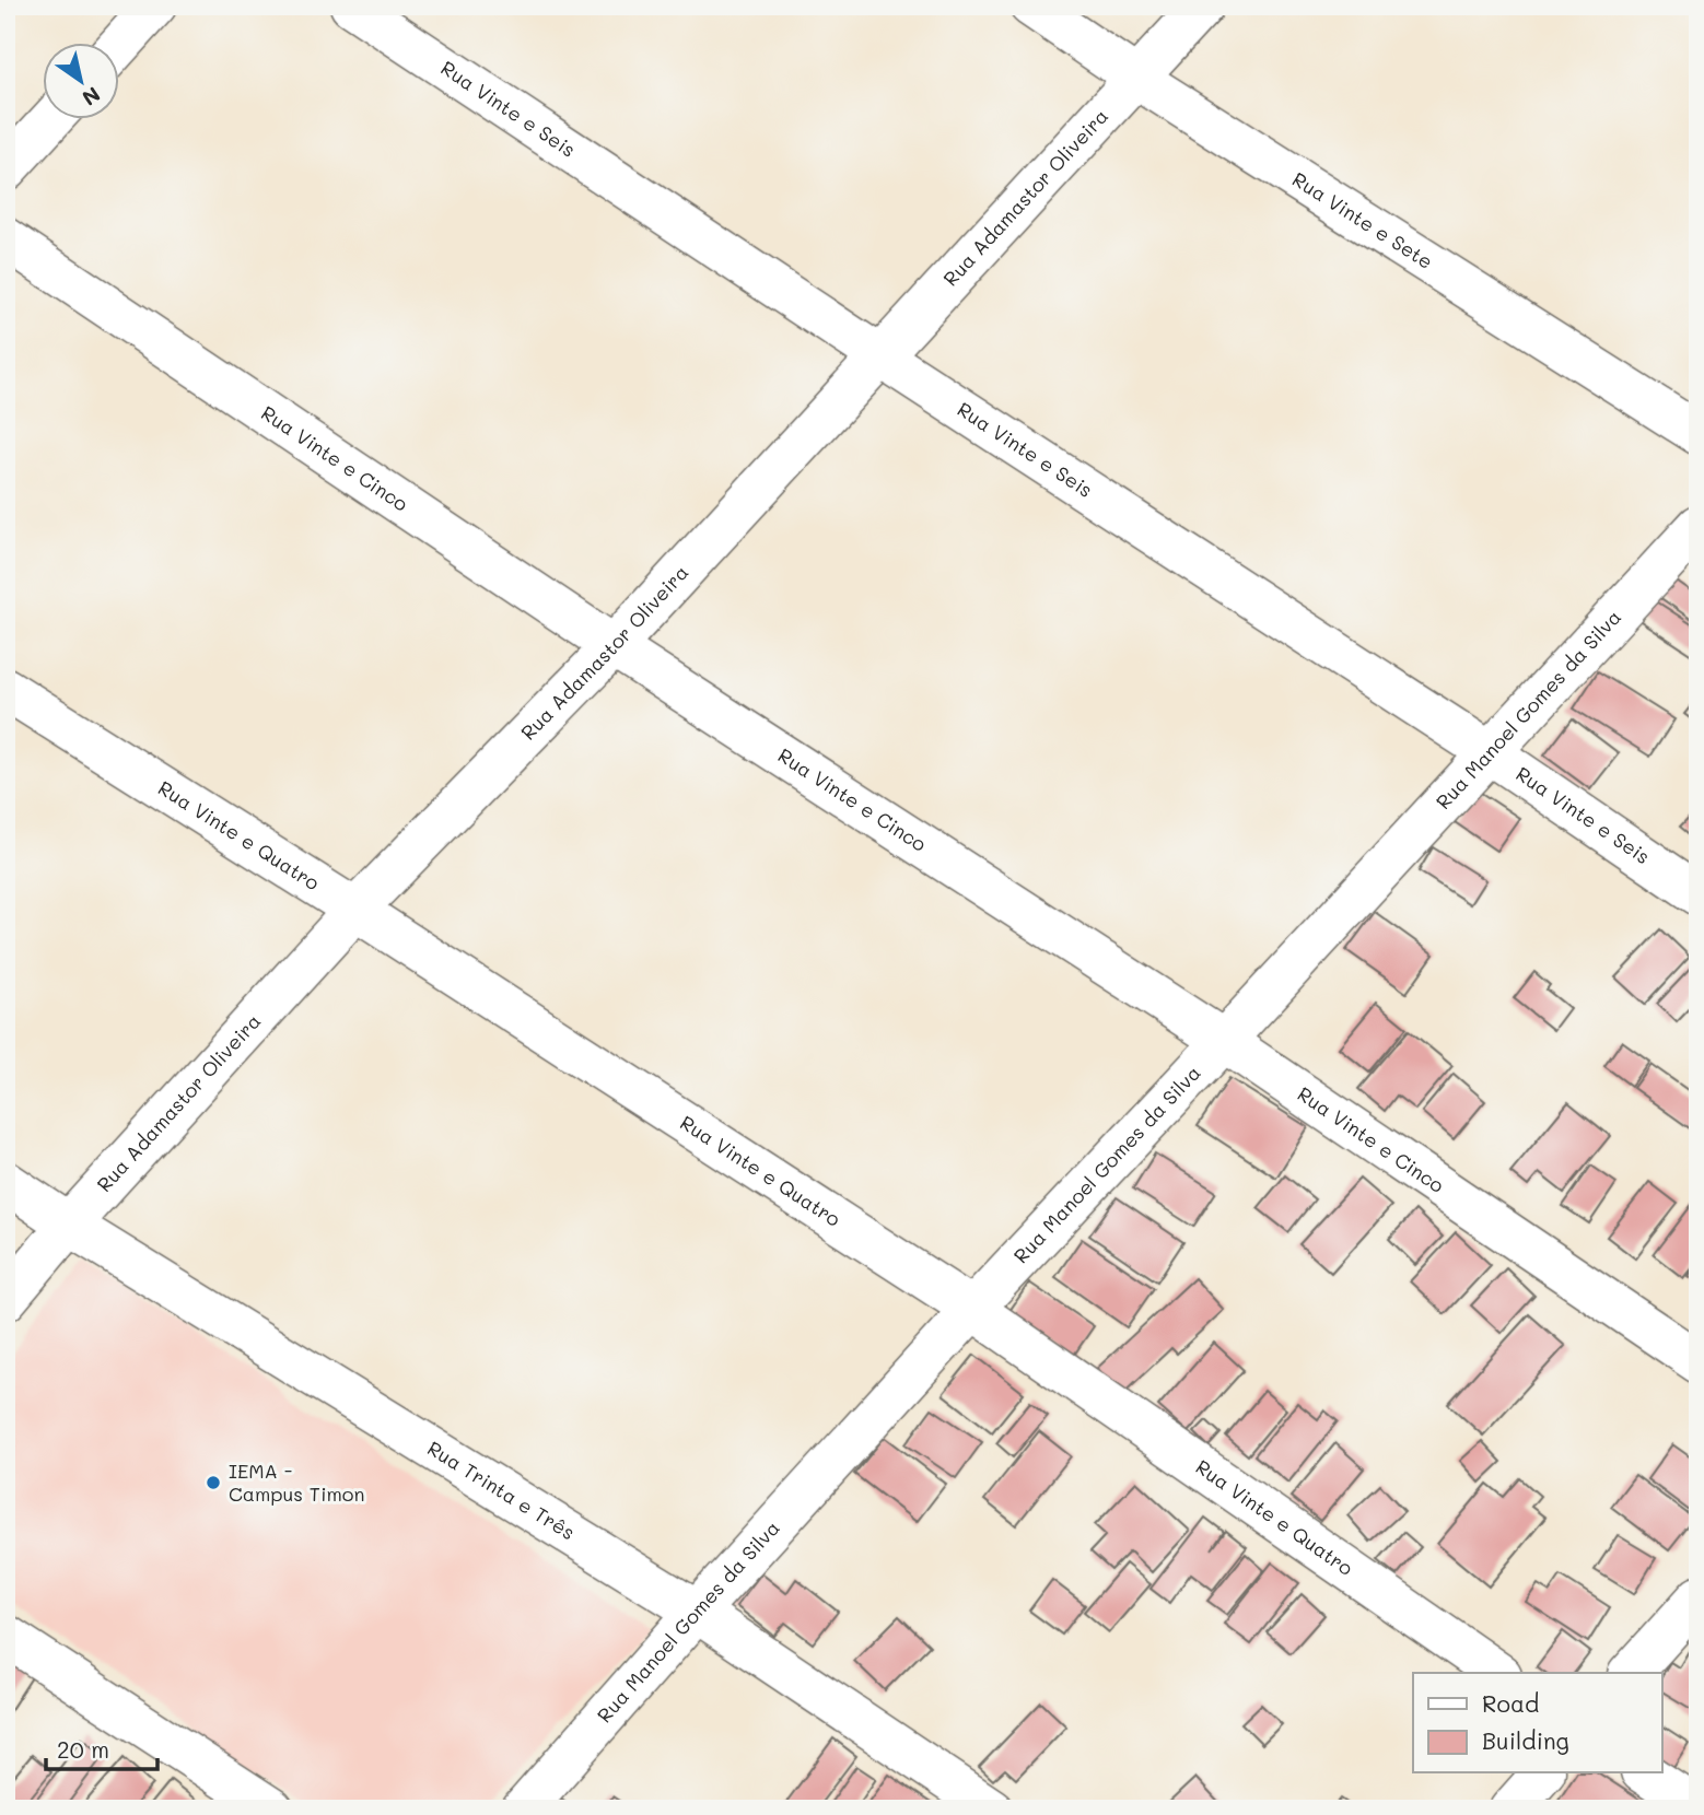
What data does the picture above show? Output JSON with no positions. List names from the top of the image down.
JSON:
{
  "streets": {
    "street": [
      "Rua Vinte e Seis",
      "Rua Adamastor Oliveira",
      "Rua Vinte e Sete",
      "Rua Vinte e Cinco",
      "Rua Manoel Gomes da Silva",
      "Rua Vinte e Quatro",
      "Rua Trinta e Três"
    ]
  },
  "crossings": [
    ["Rua Vinte e Seis", "Rua Adamastor Oliveira"],
    ["Rua Vinte e Seis", "Rua Manoel Gomes da Silva"],
    ["Rua Adamastor Oliveira", "Rua Vinte e Sete"],
    ["Rua Adamastor Oliveira", "Rua Vinte e Cinco"],
    ["Rua Adamastor Oliveira", "Rua Vinte e Quatro"],
    ["Rua Adamastor Oliveira", "Rua Trinta e Três"],
    ["Rua Vinte e Cinco", "Rua Manoel Gomes da Silva"],
    ["Rua Manoel Gomes da Silva", "Rua Vinte e Quatro"],
    ["Rua Manoel Gomes da Silva", "Rua Trinta e Três"]
  ],
  "places": ["IEMA - Campus Timon"],
  "legend": ["Road", "Building"],
  "scale_bar": "20 m",
  "north": "bottom right"
}
